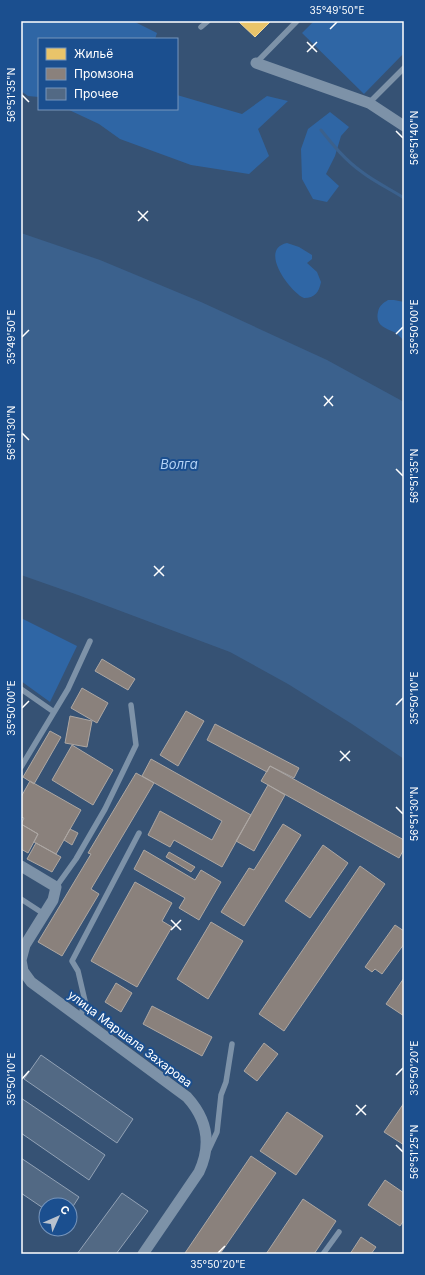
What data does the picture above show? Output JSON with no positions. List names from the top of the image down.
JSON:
{
  "streets": {
    "street": ["улица Маршала Захарова"]
  },
  "water": ["Волга"],
  "legend": ["Жильё", "Промзона", "Прочее"],
  "north": "top right",
  "coordinates": [
    "35°49'50\"E",
    "56°51'35\"N",
    "56°51'40\"N",
    "35°50'00\"E",
    "56°51'30\"N",
    "35°50'10\"E",
    "35°50'20\"E",
    "56°51'25\"N"
  ]
}
